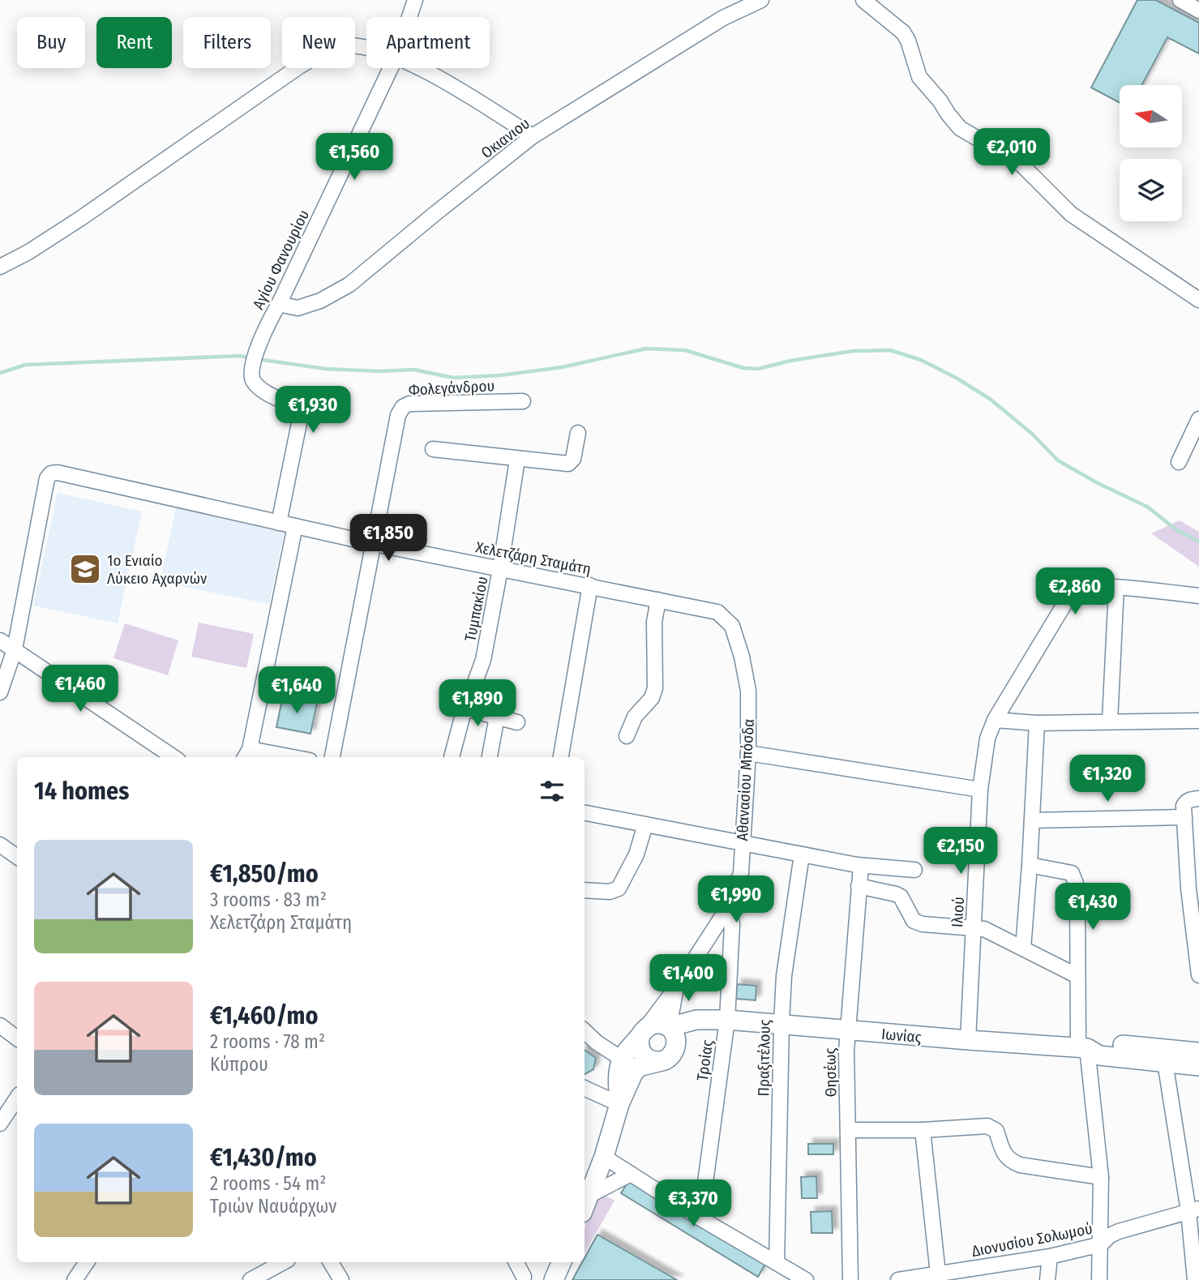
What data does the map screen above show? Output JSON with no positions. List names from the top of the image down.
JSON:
{
  "streets": {
    "main road": ["Ιωνίας"],
    "street": [
      "Οκιανιου",
      "Αγίου Φανουρίου",
      "Φολεγάνδρου",
      "Χελετζάρη Σταμάτη",
      "Τυμπακίου",
      "Αθανασίου Μπόσδα",
      "Ιλιού",
      "Πραξιτέλους",
      "Τροίας",
      "Θησέως",
      "Διονυσίου Σολωμού"
    ]
  },
  "crossings": [
    ["Οκιανιου", "Αγίου Φανουρίου"],
    ["Αγίου Φανουρίου", "Χελετζάρη Σταμάτη"],
    ["Φολεγάνδρου", "Χελετζάρη Σταμάτη"],
    ["Χελετζάρη Σταμάτη", "Τυμπακίου"],
    ["Χελετζάρη Σταμάτη", "Αθανασίου Μπόσδα"],
    ["Αθανασίου Μπόσδα", "Ιωνίας"],
    ["Αθανασίου Μπόσδα", "Τροίας"],
    ["Ιλιού", "Ιωνίας"],
    ["Ιωνίας", "Πραξιτέλους"],
    ["Ιωνίας", "Τροίας"],
    ["Ιωνίας", "Θησέως"]
  ],
  "places": {
    "school or university": ["1ο Ενιαίο Λύκειο Αχαρνών"]
  },
  "north": "left",
  "page": {
    "chip": [
      "Buy",
      "Rent",
      "Filters",
      "New",
      "Apartment"
    ],
    "price": [
      "€2,010",
      "€1,560",
      "€1,930",
      "€1,850",
      "€2,860",
      "€1,460",
      "€1,640",
      "€1,890",
      "€1,320",
      "€2,150",
      "€1,990",
      "€1,430",
      "€1,400",
      "€3,370"
    ],
    "heading": "14 homes",
    "list": [
      {
        "name": "€1,850/mo",
        "note": "3 rooms · 83 m² · Χελετζάρη Σταμάτη"
      },
      {
        "name": "€1,460/mo",
        "note": "2 rooms · 78 m² · Κύπρου"
      },
      {
        "name": "€1,430/mo",
        "note": "2 rooms · 54 m² · Τριών Ναυάρχων"
      }
    ]
  }
}
